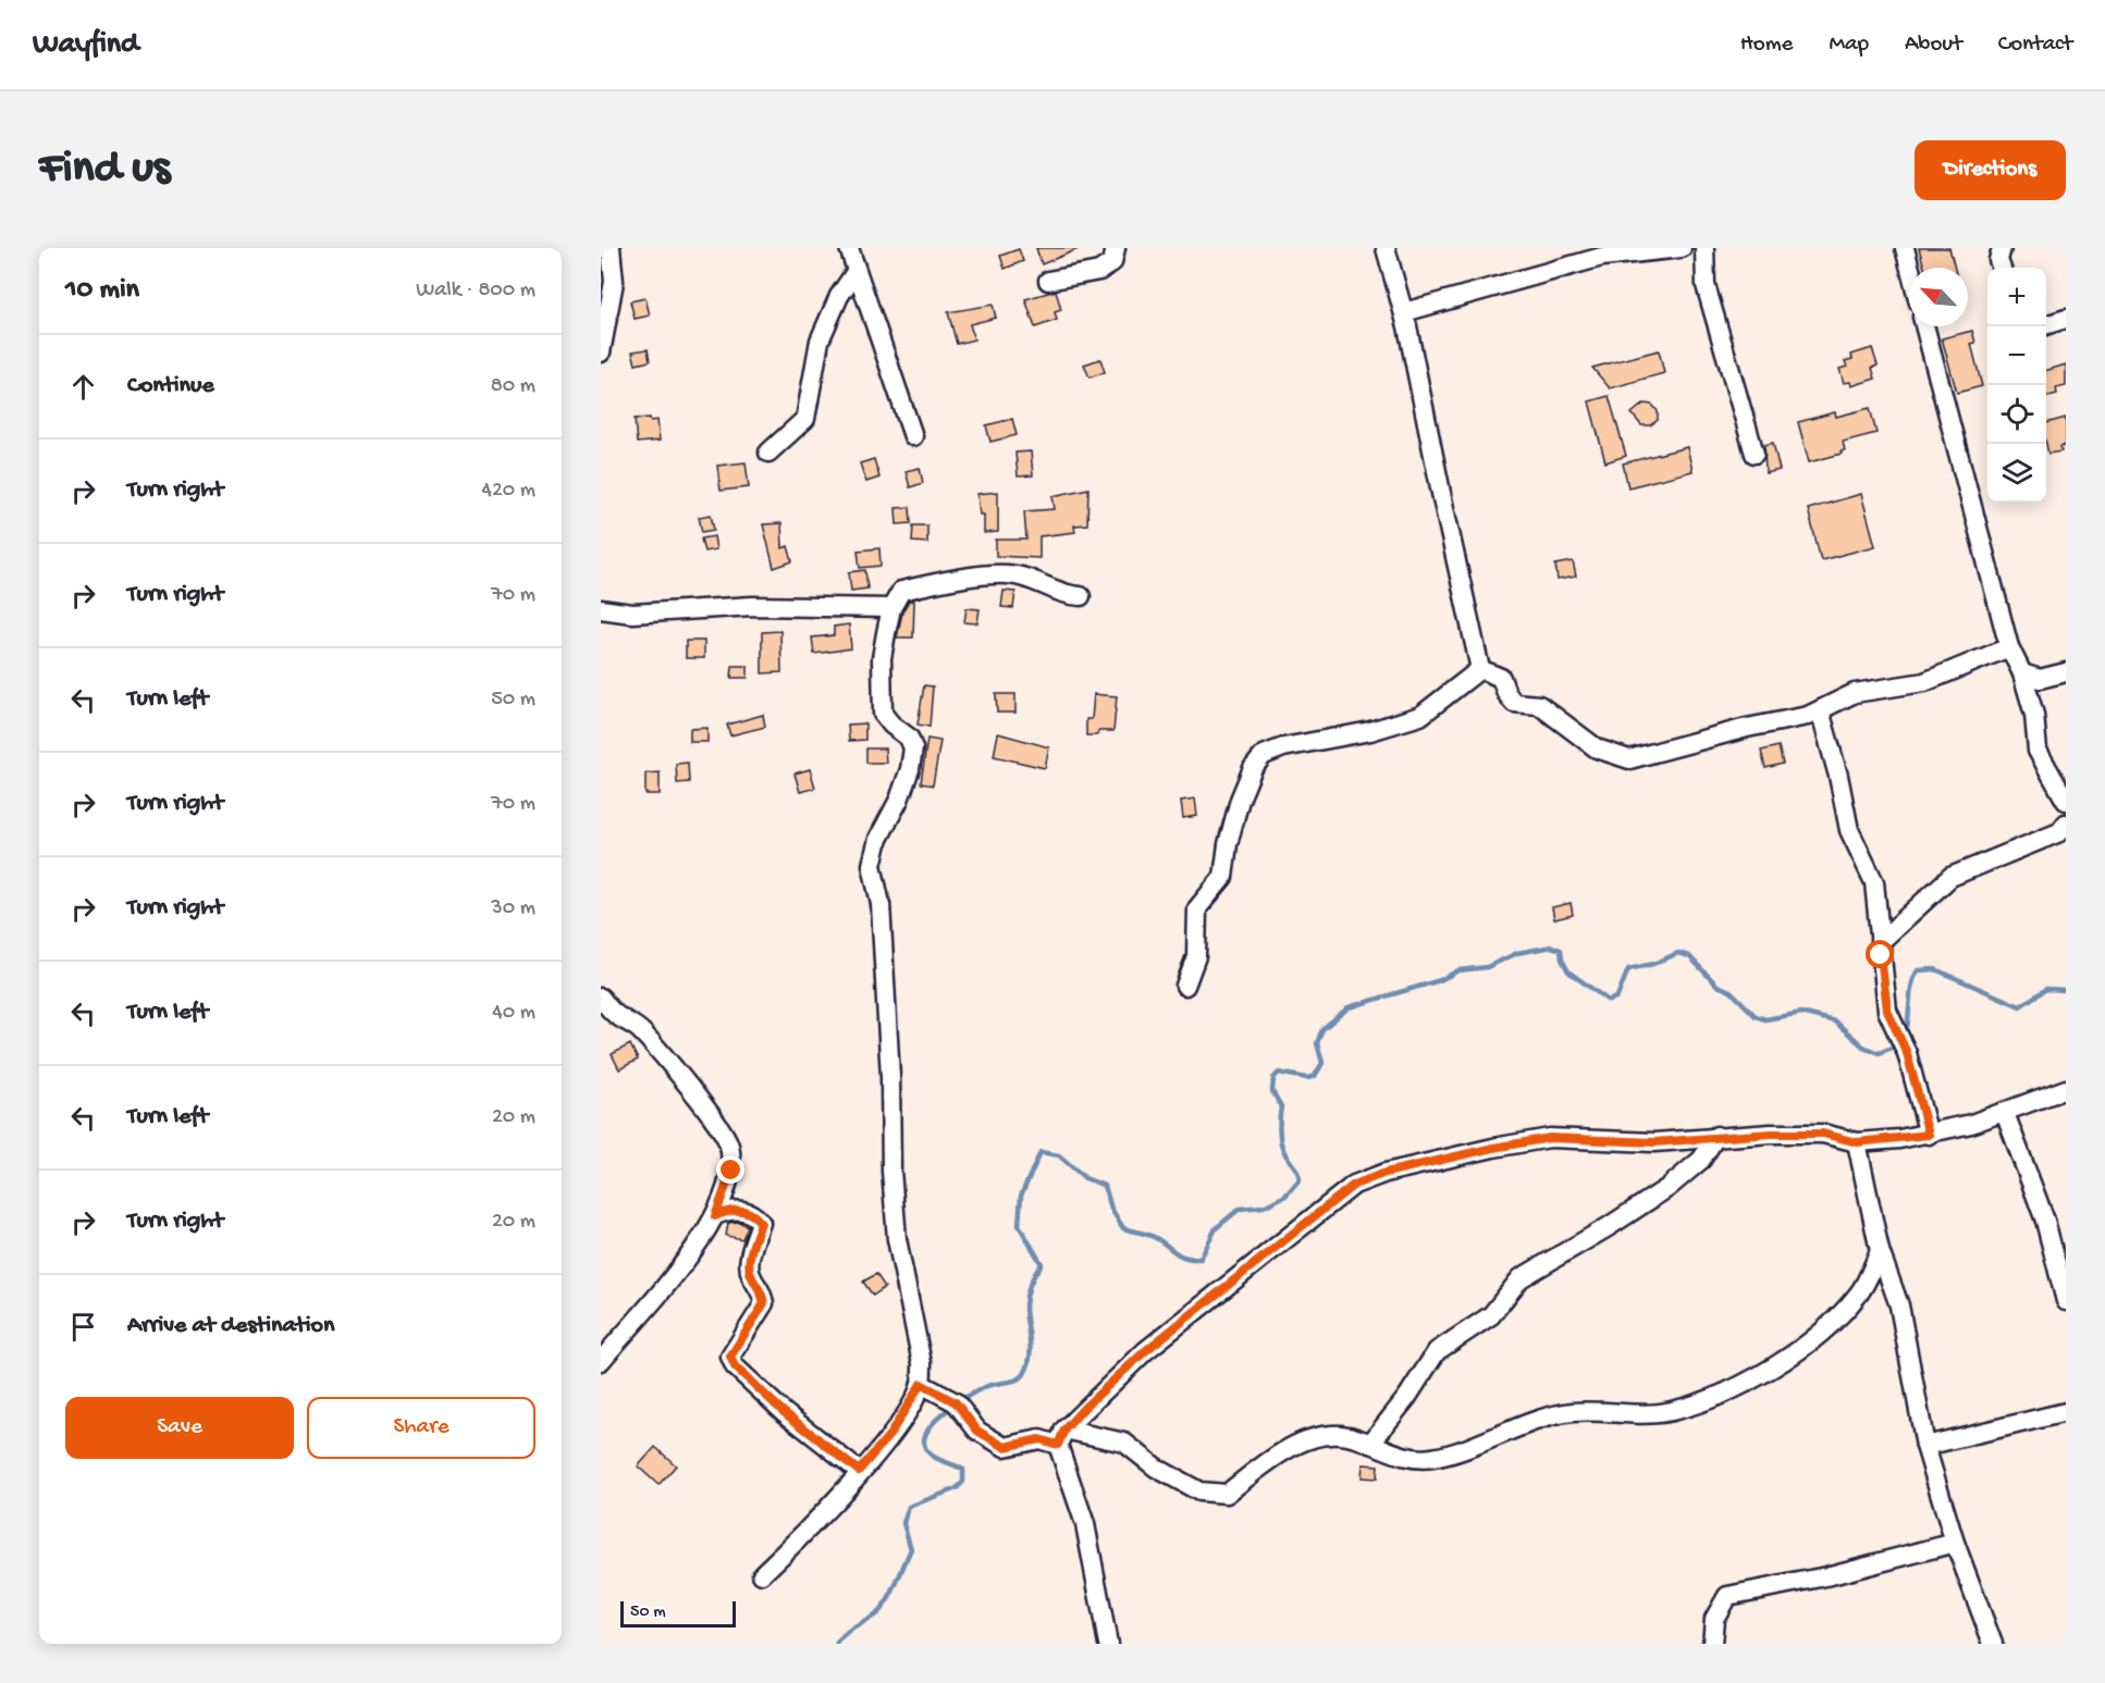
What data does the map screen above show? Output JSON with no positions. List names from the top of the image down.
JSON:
{
  "scale_bar": "50 m",
  "north": "top left",
  "page": {
    "header": "Wayfind",
    "nav": [
      "Home",
      "Map",
      "About",
      "Contact"
    ],
    "buttons": [
      "Directions",
      ["Save", "Share"]
    ],
    "title": "Find us",
    "heading": ["10 min", "Walk · 800 m"],
    "map_buttons": ["+", "−"],
    "list": [
      ["Continue", "80 m"],
      ["Turn right", "420 m"],
      ["Turn right", "70 m"],
      ["Turn left", "50 m"],
      ["Turn right", "70 m"],
      ["Turn right", "30 m"],
      ["Turn left", "40 m"],
      ["Turn left", "20 m"],
      ["Turn right", "20 m"],
      "Arrive at destination"
    ],
    "scale": "50 m"
  }
}
